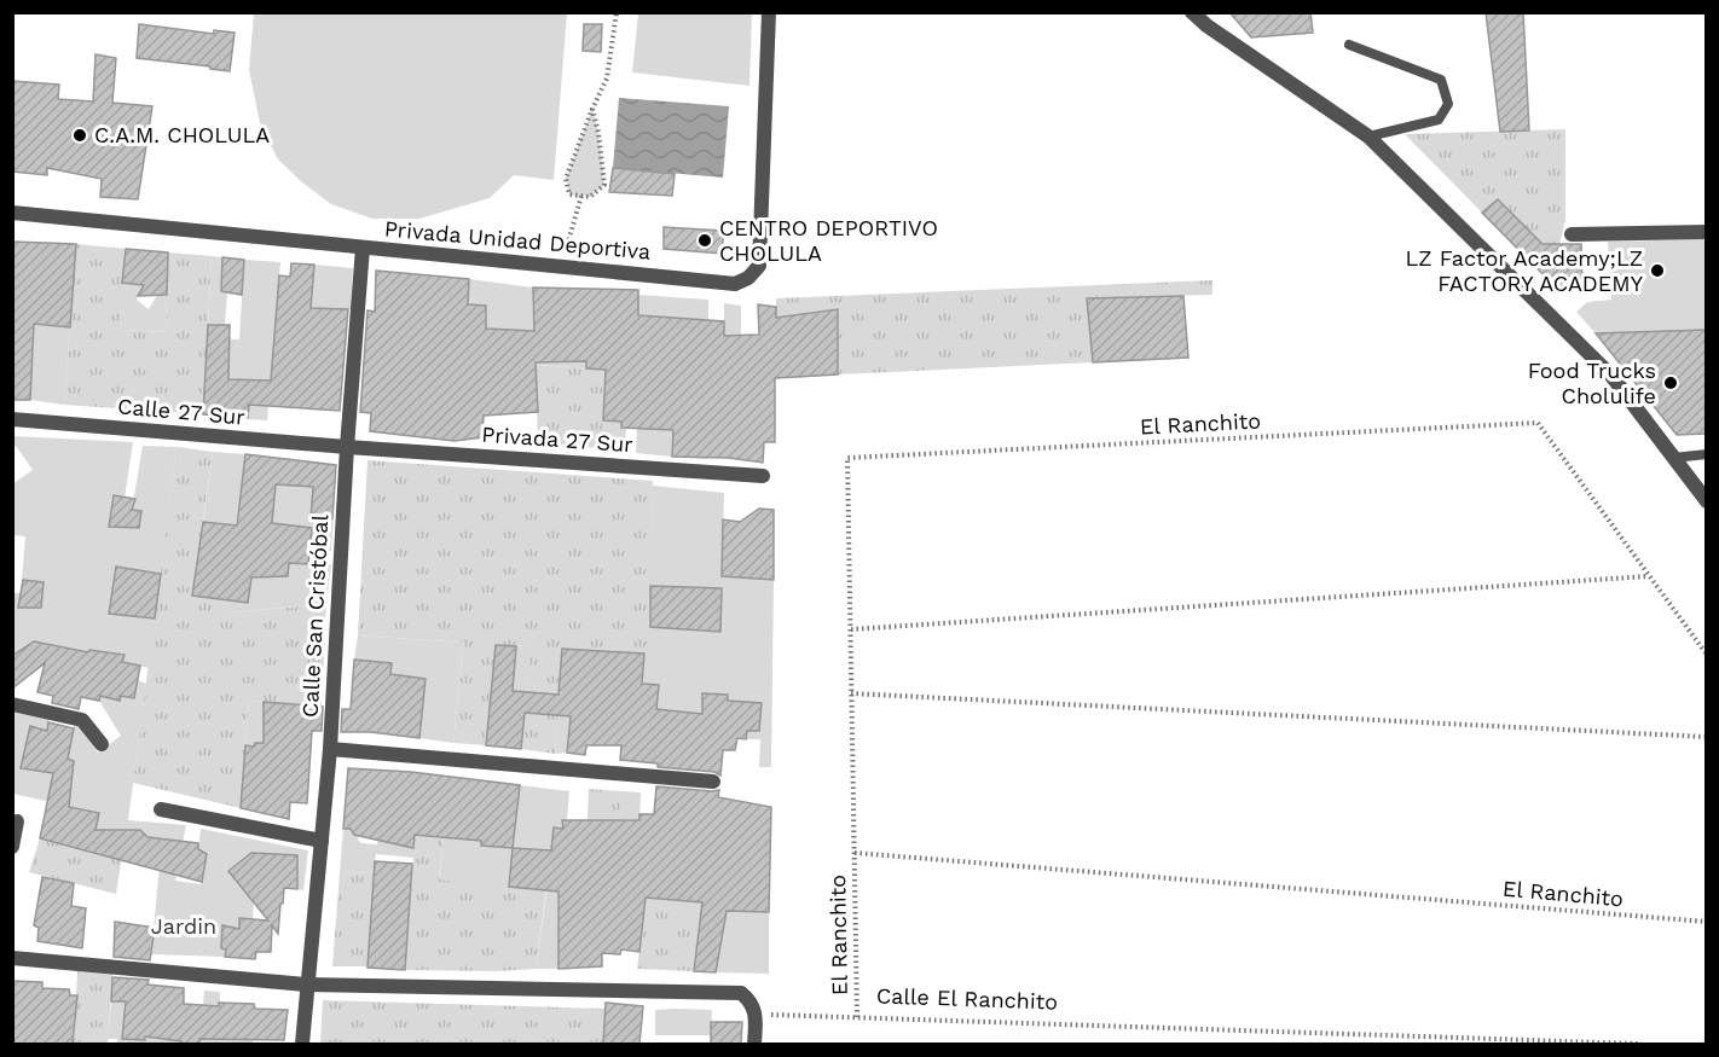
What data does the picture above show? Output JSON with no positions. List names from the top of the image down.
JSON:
{
  "streets": {
    "street": [
      "Privada Unidad Deportiva",
      "Calle 27 Sur",
      "Privada 27 Sur",
      "Calle San Cristóbal"
    ],
    "path": ["El Ranchito", "Calle El Ranchito"]
  },
  "crossings": [
    ["Privada Unidad Deportiva", "Calle San Cristóbal"],
    ["Calle 27 Sur", "Privada 27 Sur"],
    ["Calle 27 Sur", "Calle San Cristóbal"],
    ["El Ranchito", "Calle El Ranchito"],
    ["Privada 27 Sur", "Calle San Cristóbal"]
  ],
  "parks": ["Jardin"],
  "places": [
    "C.A.M. CHOLULA",
    "CENTRO DEPORTIVO CHOLULA",
    "LZ Factor Academy;LZ FACTORY ACADEMY",
    "Food Trucks Cholulife"
  ]
}
